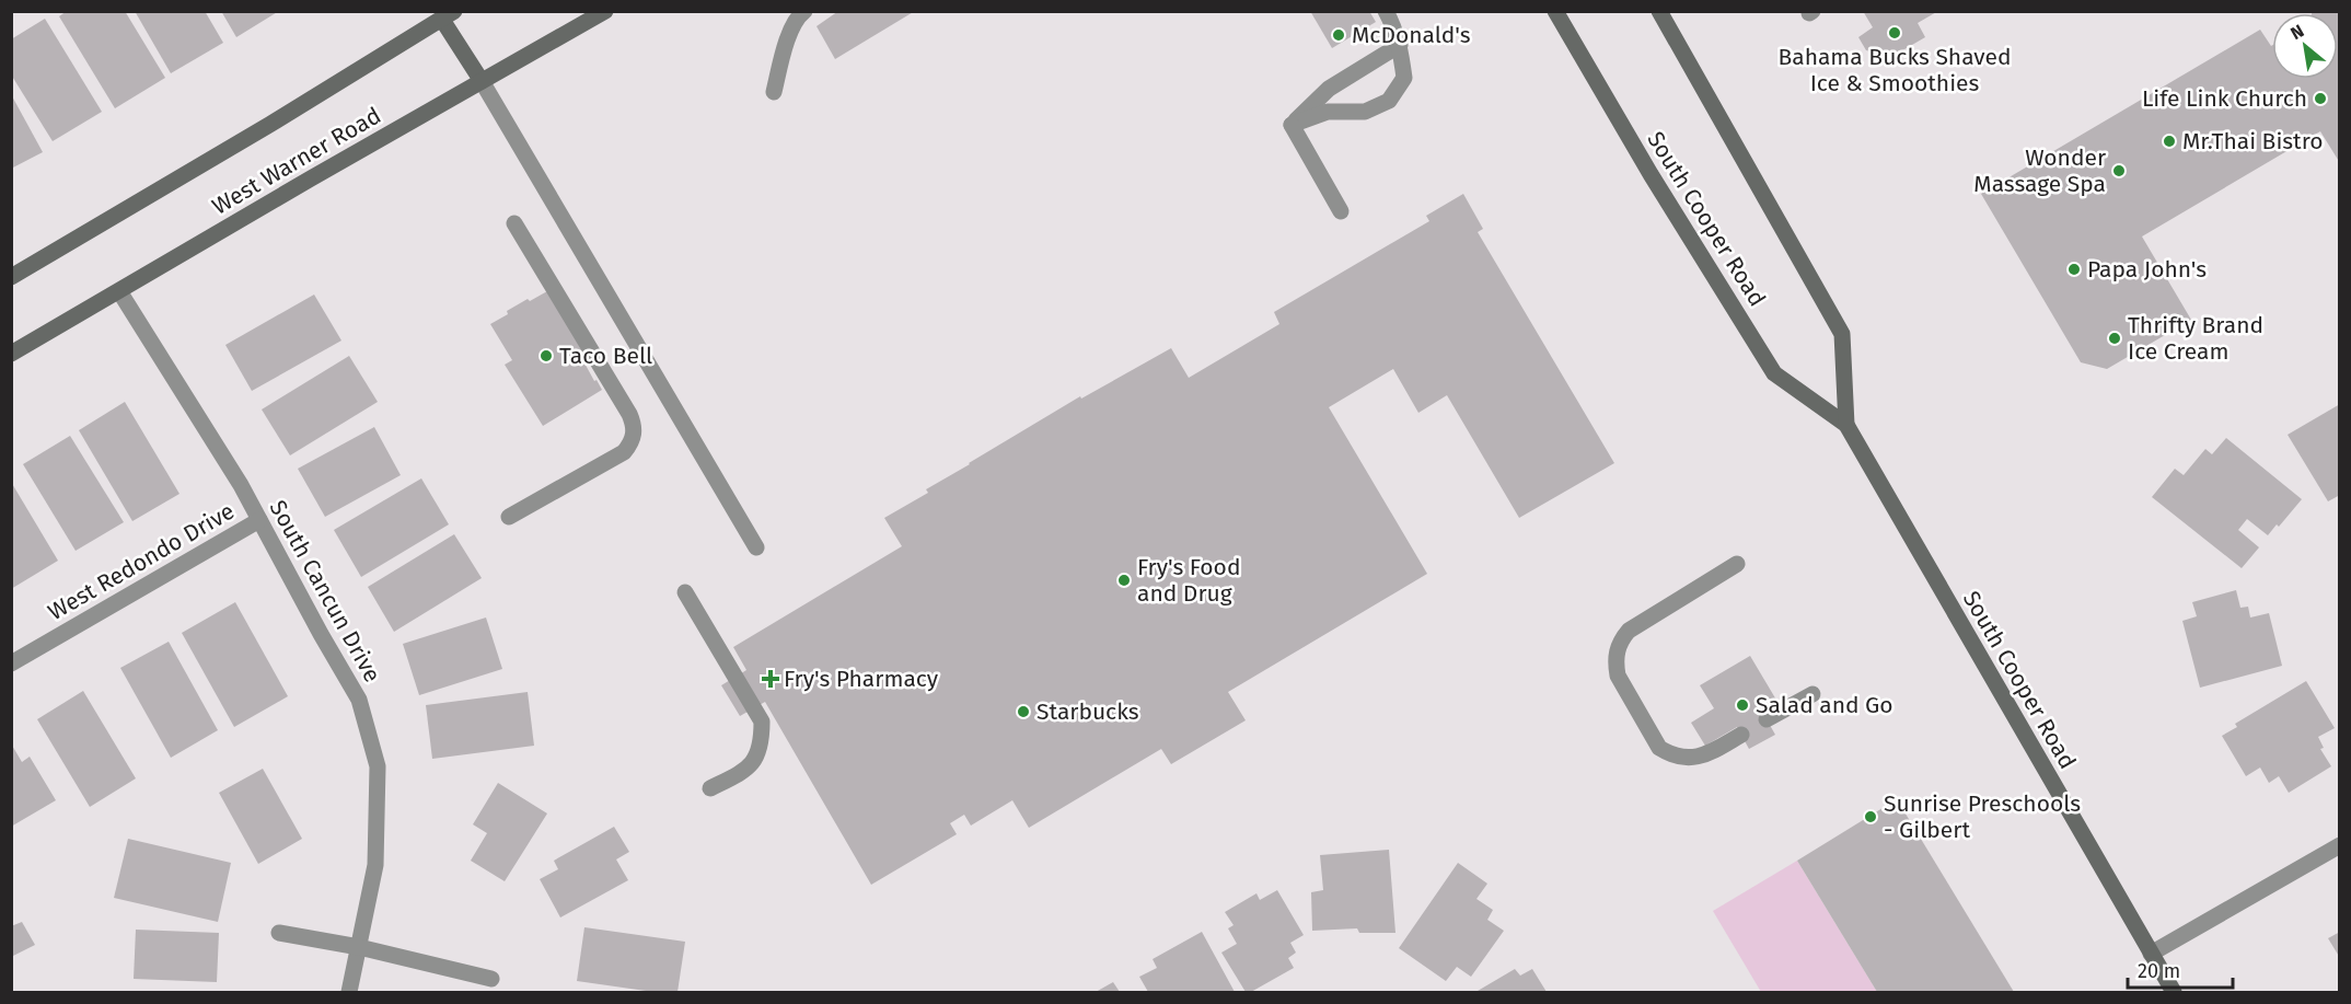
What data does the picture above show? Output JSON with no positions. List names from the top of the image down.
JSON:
{
  "streets": {
    "main road": ["West Warner Road", "South Cooper Road"],
    "street": ["West Redondo Drive", "South Cancun Drive"]
  },
  "crossings": [
    ["West Warner Road", "South Cancun Drive"],
    ["West Redondo Drive", "South Cancun Drive"]
  ],
  "places": {
    "other": [
      "Bahama Bucks Shaved Ice & Smoothies",
      "McDonald's",
      "Life Link Church",
      "Mr.Thai Bistro",
      "Wonder Massage Spa",
      "Papa John's",
      "Thrifty Brand Ice Cream",
      "Taco Bell",
      "Fry's Food and Drug",
      "Salad and Go",
      "Starbucks",
      "Sunrise Preschools - Gilbert"
    ],
    "health": ["Fry's Pharmacy"]
  },
  "scale_bar": "20 m",
  "north": "top left"
}
